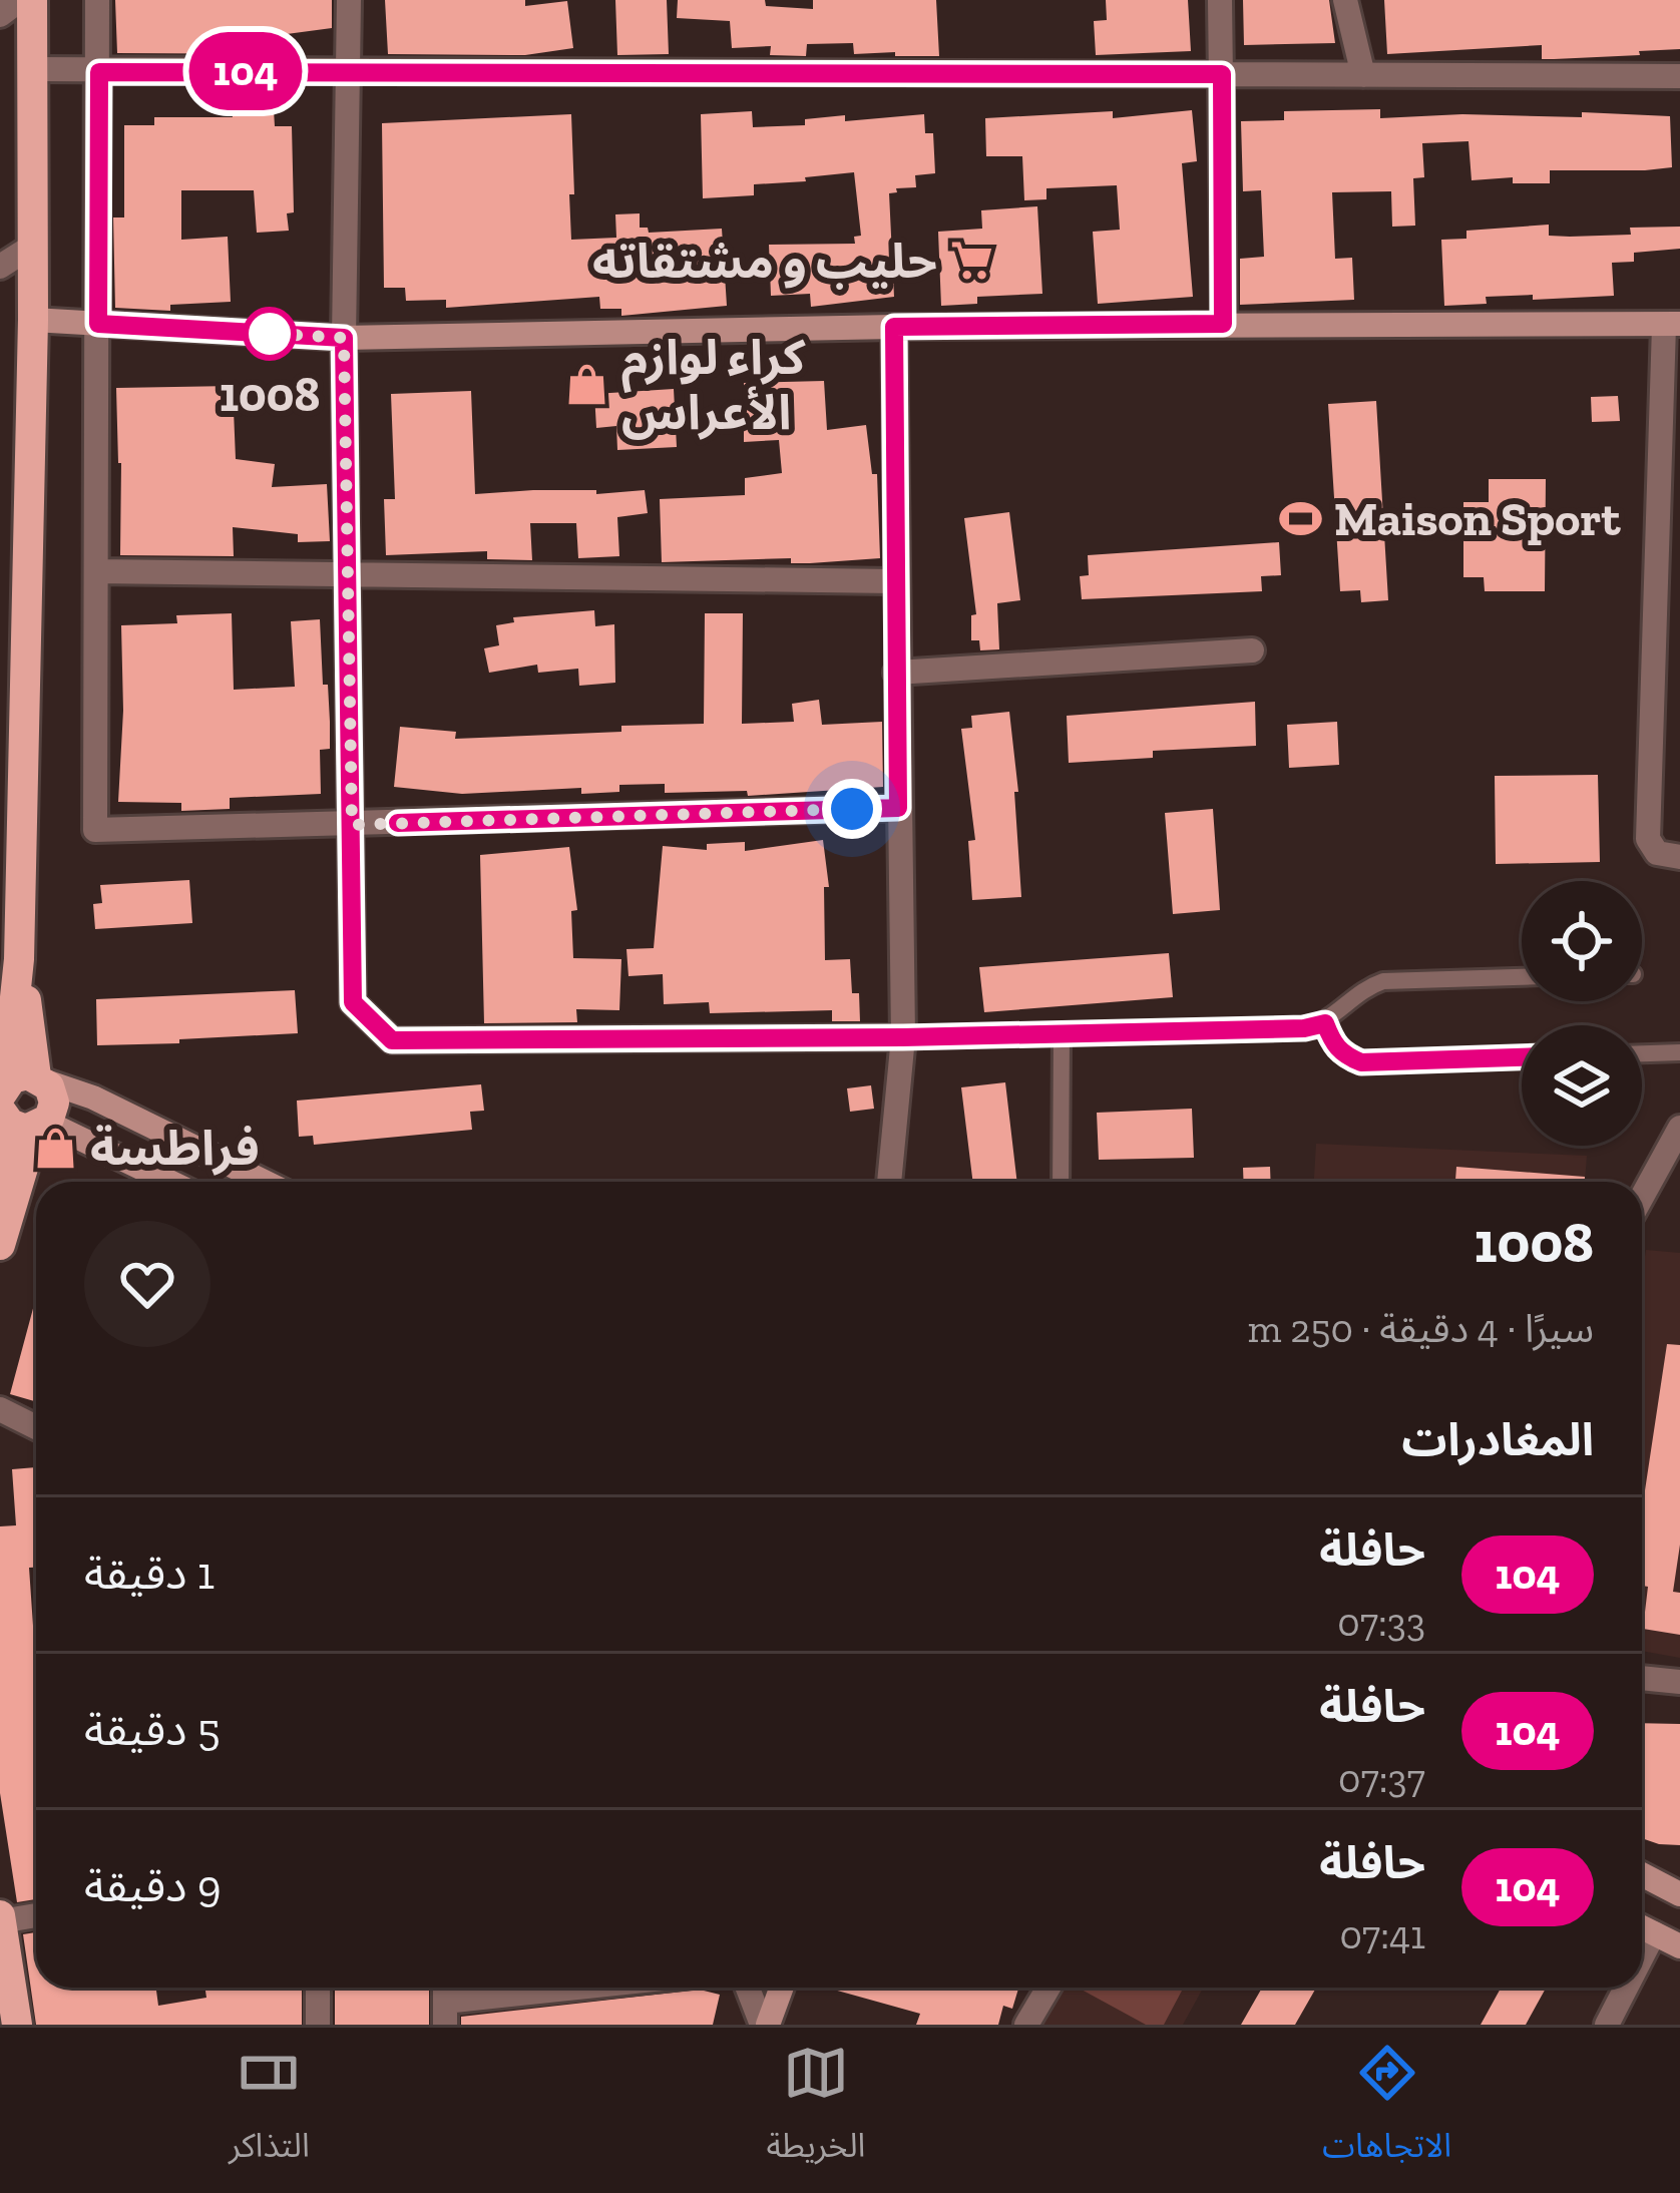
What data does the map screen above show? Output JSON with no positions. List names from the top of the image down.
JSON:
{
  "places": {
    "supermarket": ["حليب و مشتقاته"],
    "other": ["1008"],
    "shop": ["كراء لوازم الأعراس", "فراطسة"],
    "sports": ["Maison Sport"]
  },
  "lines": ["bus line 104"],
  "page": {
    "on_map": "104",
    "heading": [
      ["1008", "سيرًا · 4 دقيقة · 250 m"],
      "المغادرات"
    ],
    "list": [
      {
        "mark": "104",
        "name": "حافلة",
        "note": "07:33",
        "value": "1 دقيقة"
      },
      {
        "mark": "104",
        "name": "حافلة",
        "note": "07:37",
        "value": "5 دقيقة"
      },
      {
        "mark": "104",
        "name": "حافلة",
        "note": "07:41",
        "value": "9 دقيقة"
      }
    ],
    "tabs": ["الاتجاهات", "الخريطة", "التذاكر"]
  }
}
